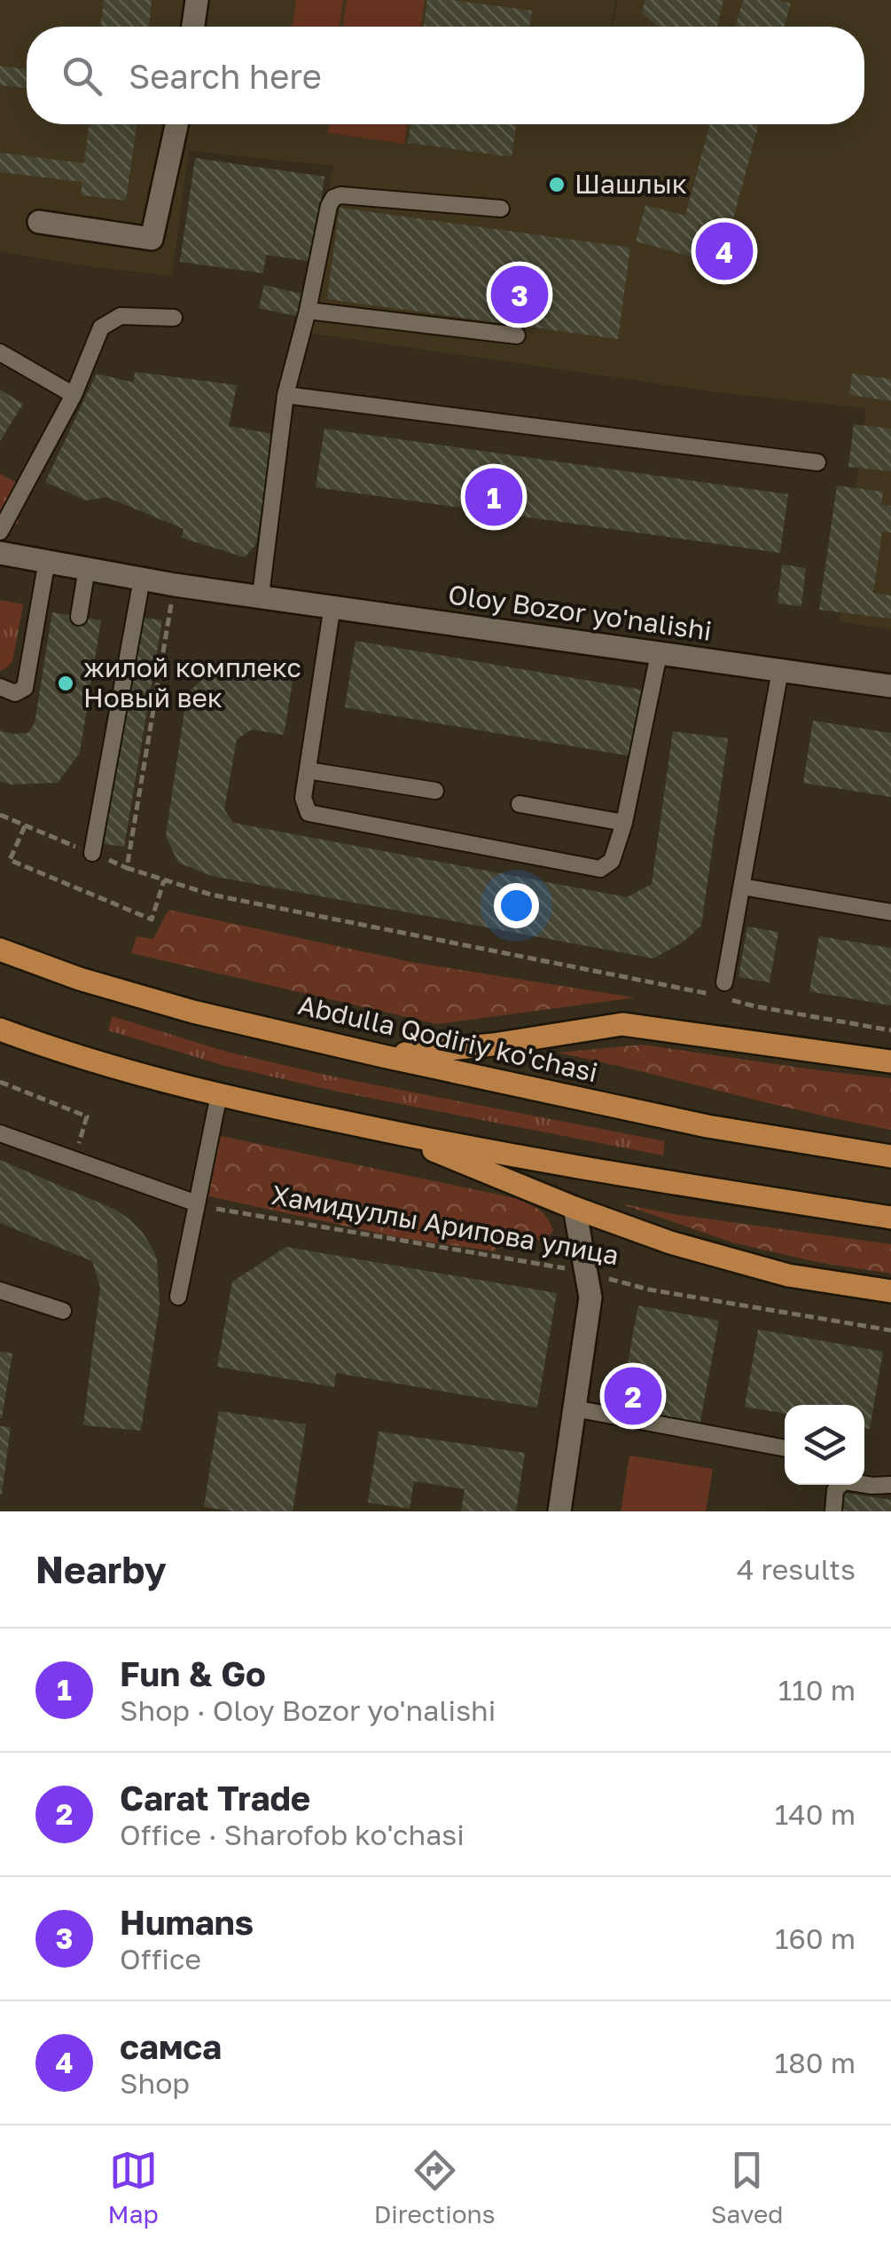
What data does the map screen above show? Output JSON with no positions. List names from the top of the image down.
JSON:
{
  "streets": {
    "main road": ["Abdulla Qodiriy ko'chasi"],
    "street": ["Oloy Bozor yo'nalishi"],
    "path": ["Хамидуллы Арипова улица"]
  },
  "places": ["Шашлык", "жилой комплекс Новый век"],
  "page": {
    "search": "Search here",
    "pins": [
      "4",
      "3",
      "1",
      "2"
    ],
    "heading": ["Nearby", "4 results"],
    "list": [
      {
        "mark": "1",
        "name": "Fun & Go",
        "note": "Shop · Oloy Bozor yo'nalishi",
        "value": "110 m"
      },
      {
        "mark": "2",
        "name": "Carat Trade",
        "note": "Office · Sharofob ko'chasi",
        "value": "140 m"
      },
      {
        "mark": "3",
        "name": "Humans",
        "note": "Office",
        "value": "160 m"
      },
      {
        "mark": "4",
        "name": "самса",
        "note": "Shop",
        "value": "180 m"
      }
    ],
    "nav": ["Map", "Directions", "Saved"]
  }
}
